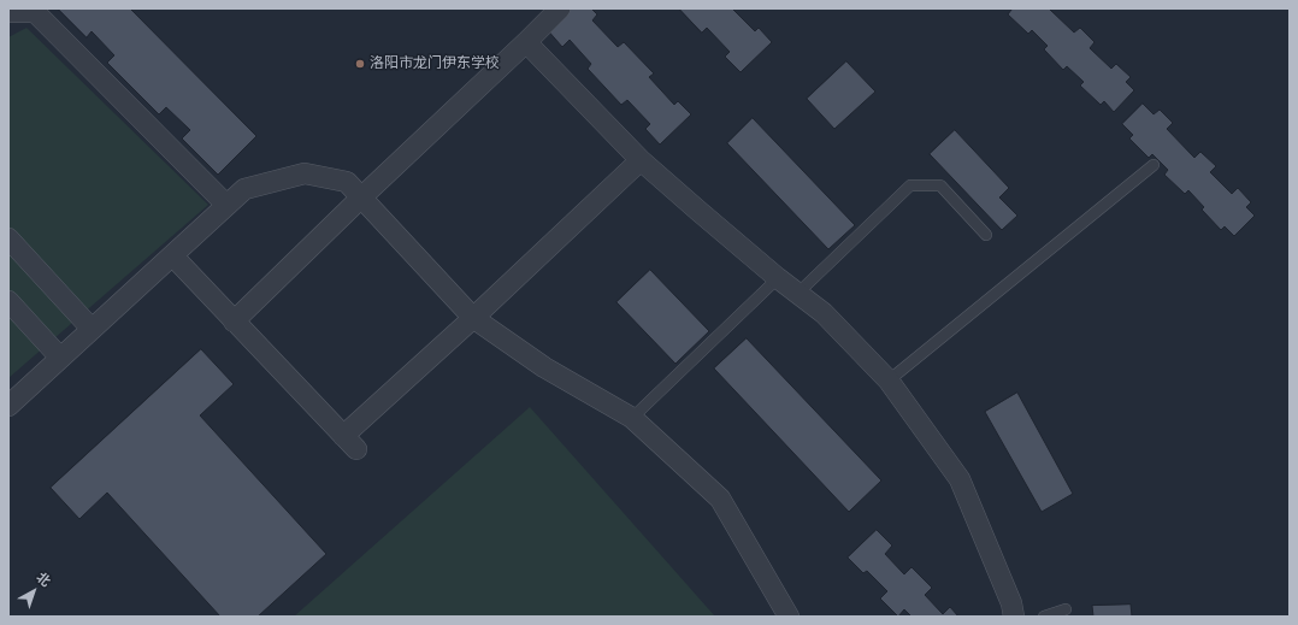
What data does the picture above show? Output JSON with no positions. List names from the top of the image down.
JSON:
{
  "places": ["洛阳市龙门伊东学校"],
  "north": "top right"
}
